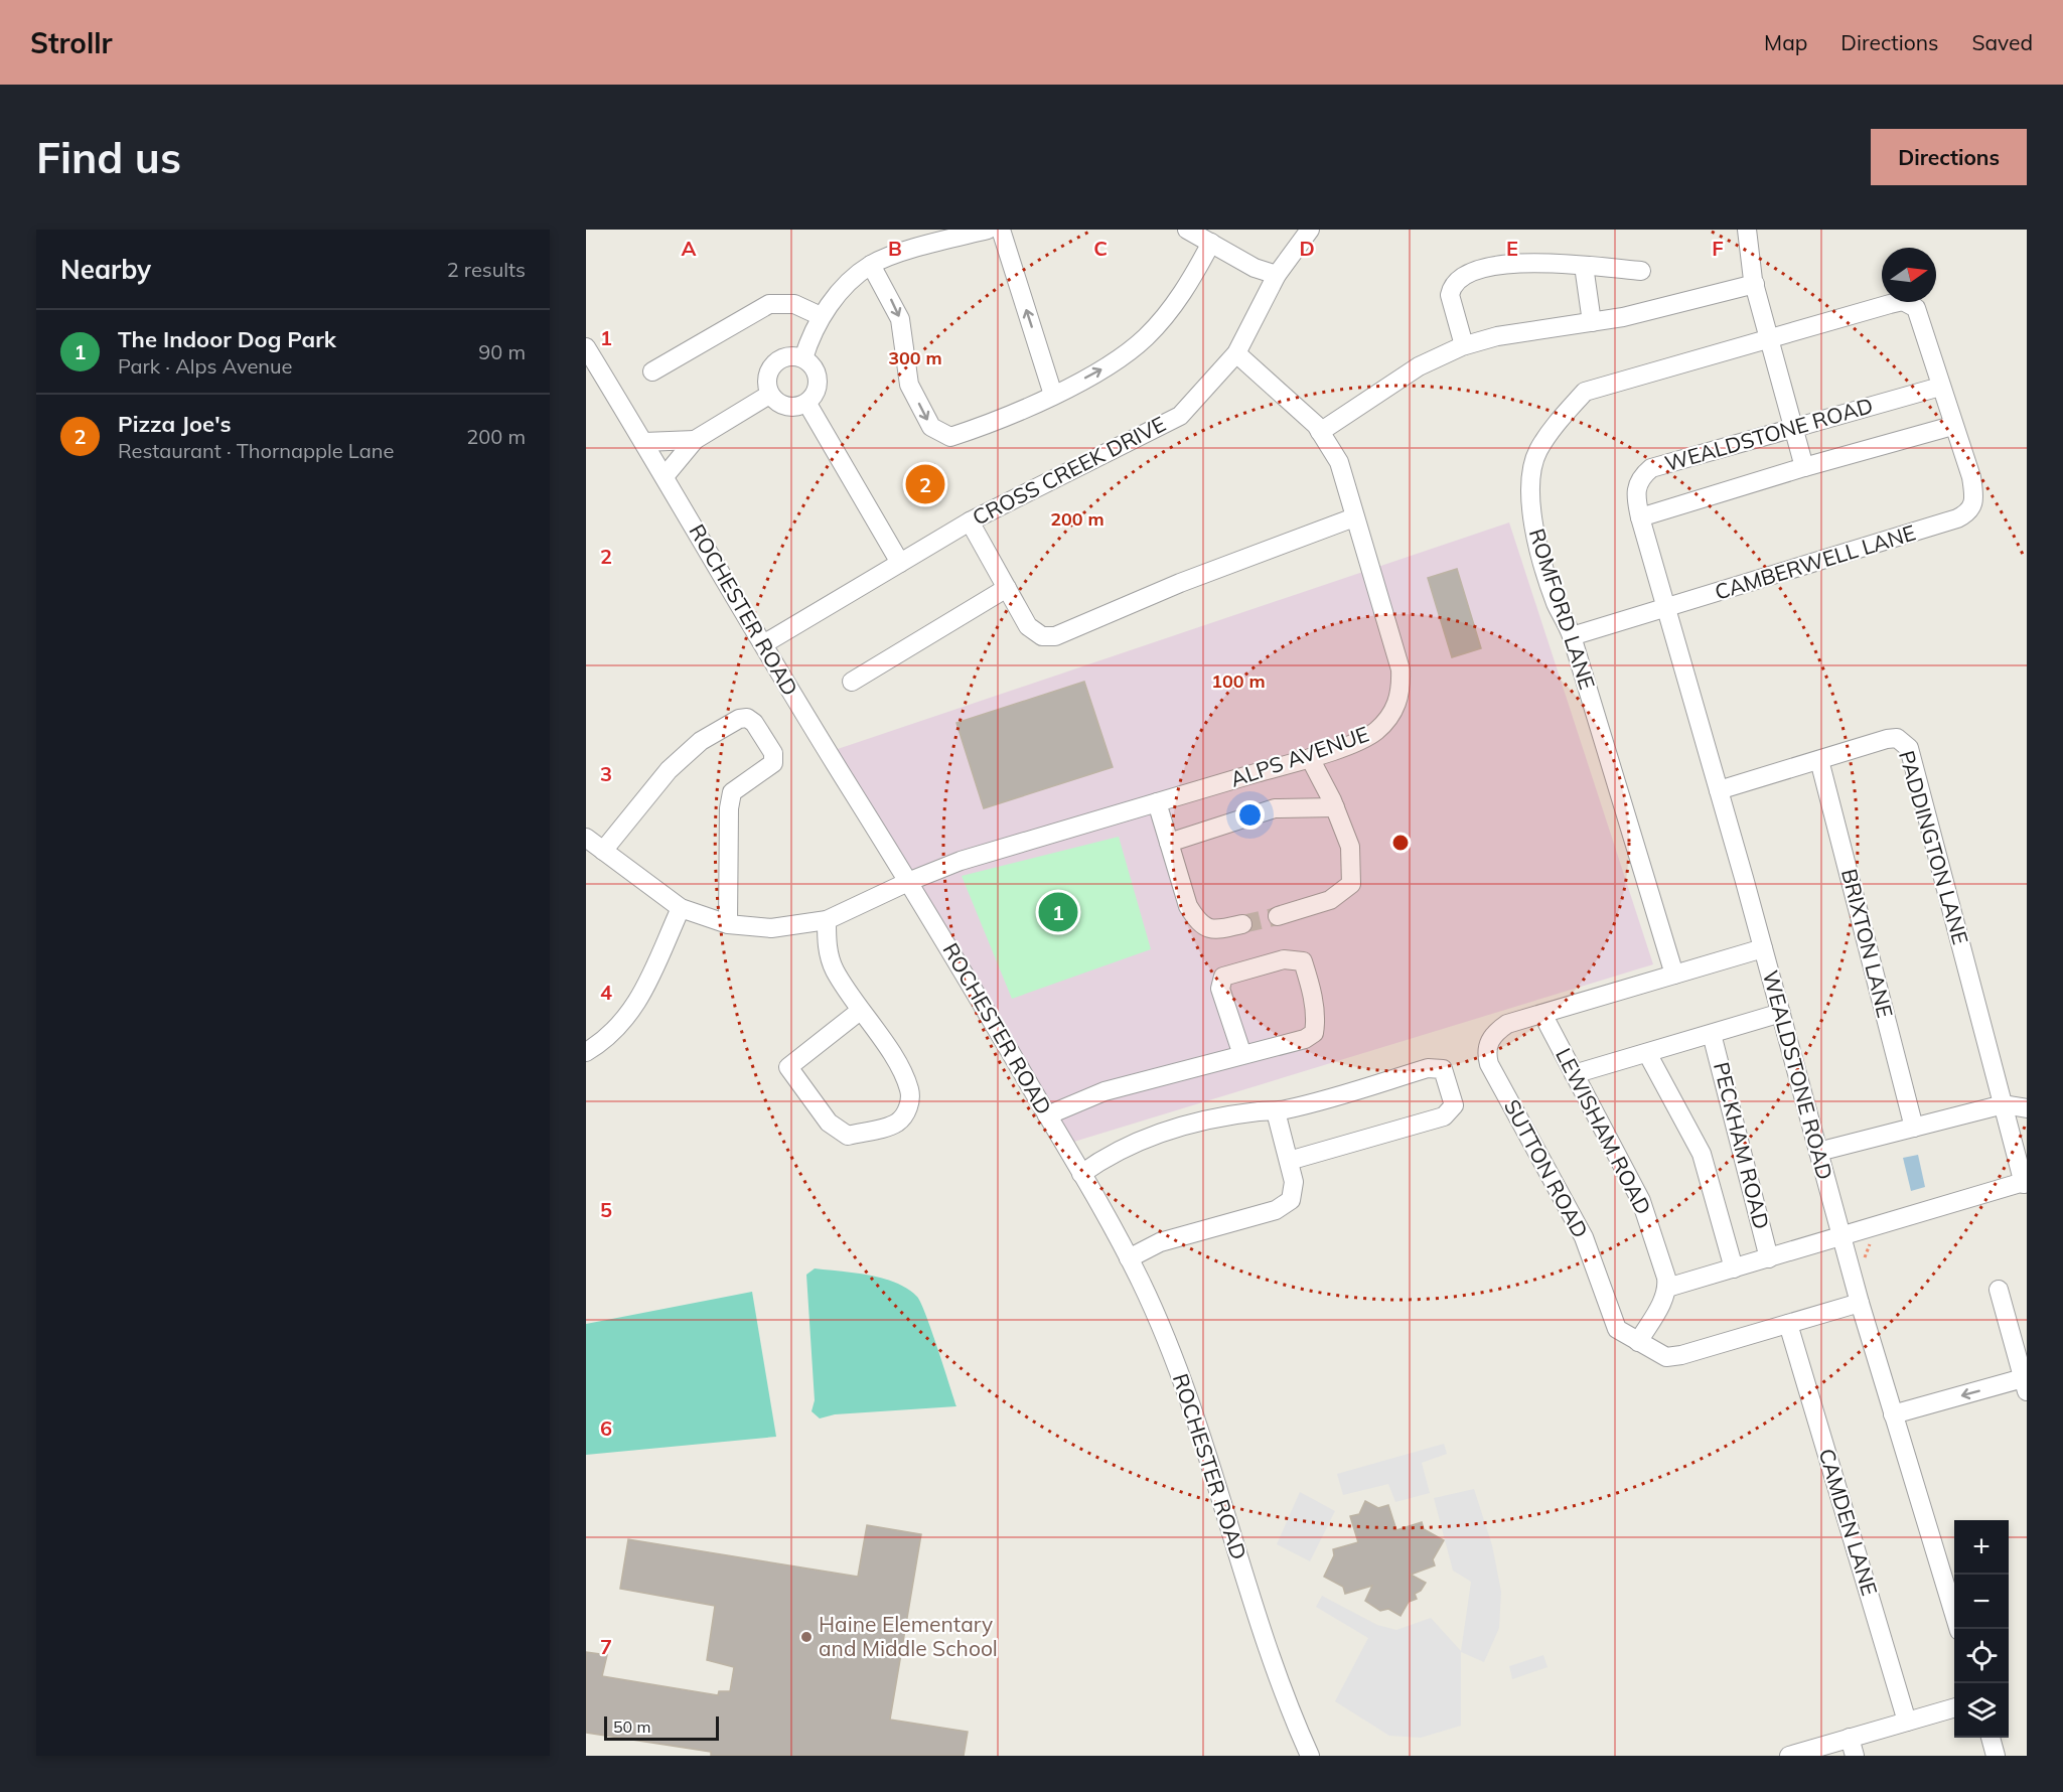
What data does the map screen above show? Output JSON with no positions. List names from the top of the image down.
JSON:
{
  "streets": {
    "street": [
      "WEALDSTONE ROAD",
      "CROSS CREEK DRIVE",
      "CAMBERWELL LANE",
      "ROMFORD LANE",
      "ROCHESTER ROAD",
      "ALPS AVENUE",
      "PADDINGTON LANE",
      "BRIXTON LANE",
      "LEWISHAM ROAD",
      "PECKHAM ROAD",
      "SUTTON ROAD",
      "CAMDEN LANE"
    ]
  },
  "crossings": [
    ["WEALDSTONE ROAD", "CAMBERWELL LANE"],
    ["WEALDSTONE ROAD", "ROMFORD LANE"],
    ["WEALDSTONE ROAD", "PADDINGTON LANE"],
    ["WEALDSTONE ROAD", "SUTTON ROAD"],
    ["CROSS CREEK DRIVE", "ROCHESTER ROAD"],
    ["CROSS CREEK DRIVE", "ALPS AVENUE"],
    ["CAMBERWELL LANE", "ROMFORD LANE"],
    ["ROMFORD LANE", "SUTTON ROAD"],
    ["ROCHESTER ROAD", "ALPS AVENUE"],
    ["PADDINGTON LANE", "BRIXTON LANE"],
    ["LEWISHAM ROAD", "SUTTON ROAD"],
    ["SUTTON ROAD", "CAMDEN LANE"]
  ],
  "places": ["Haine Elementary and Middle School"],
  "scale_bar": "50 m",
  "north": "right",
  "page": {
    "header": "Strollr",
    "nav": ["Map", "Directions", "Saved"],
    "buttons": "Directions",
    "title": "Find us",
    "heading": ["Nearby", "2 results"],
    "list": [
      {
        "mark": "1",
        "name": "The Indoor Dog Park",
        "note": "Park · Alps Avenue",
        "value": "90 m"
      },
      {
        "mark": "2",
        "name": "Pizza Joe's",
        "note": "Restaurant · Thornapple Lane",
        "value": "200 m"
      }
    ],
    "pins": ["2", "1"],
    "map_buttons": ["+", "−"],
    "scale": "50 m"
  },
  "grid": {
    "columns": [
      "A",
      "B",
      "C",
      "D",
      "E",
      "F"
    ],
    "rows": [
      "1",
      "2",
      "3",
      "4",
      "5",
      "6",
      "7"
    ]
  },
  "rings": ["300 m", "200 m", "100 m"]
}
